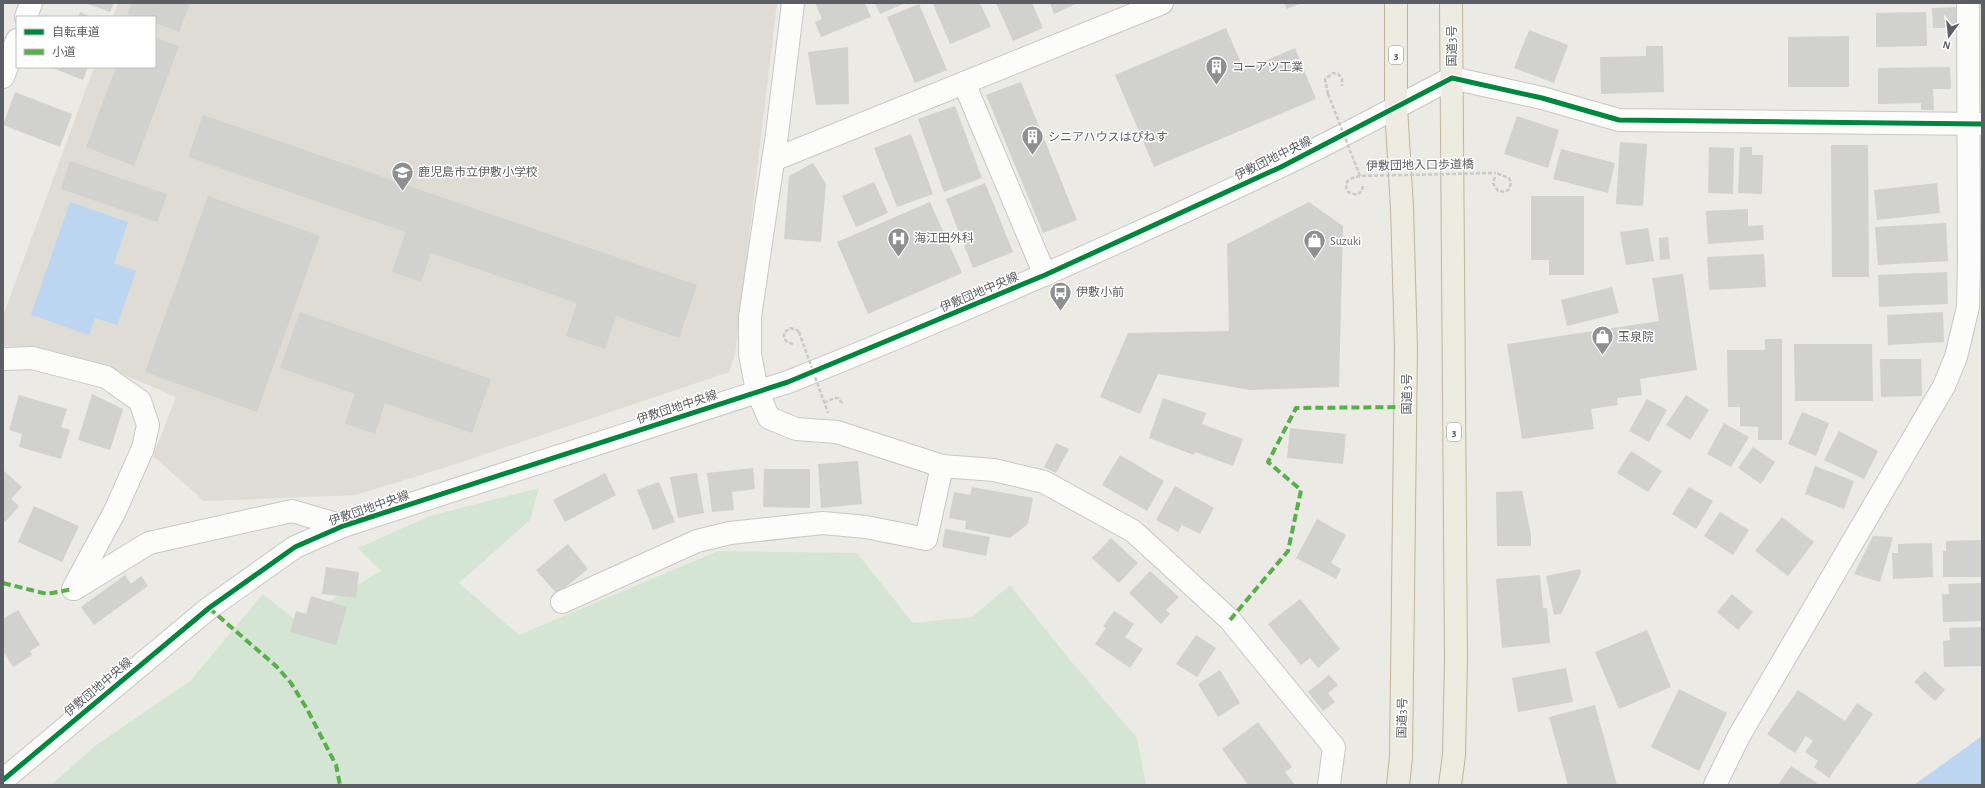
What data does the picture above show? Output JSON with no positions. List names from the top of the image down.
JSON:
{
  "streets": {
    "highway": ["国道3号", "3"],
    "street": ["伊敷団地中央線"],
    "path": ["伊敷団地入口歩道橋"]
  },
  "crossings": [
    ["国道3号", "伊敷団地中央線"]
  ],
  "places": {
    "building": ["コーアツ工業", "シニアハウスはぴねす"],
    "school or university": ["鹿児島市立伊敷小学校"],
    "hospital": ["海江田外科"],
    "shop": ["Suzuki", "玉泉院"],
    "bus stop": ["伊敷小前"]
  },
  "legend": ["自転車道", "小道"],
  "north": "bottom"
}
